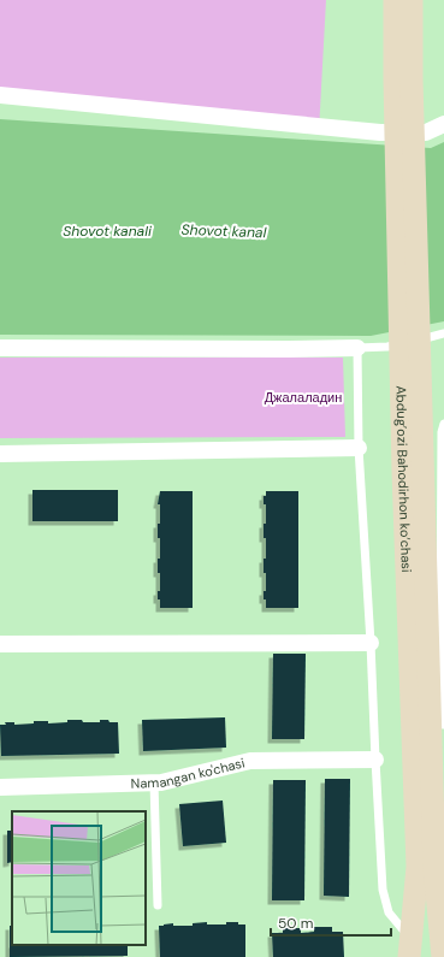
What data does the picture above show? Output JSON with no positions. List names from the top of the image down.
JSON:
{
  "streets": {
    "main road": ["Abdug’ozi Bahodirhon ko’chasi"],
    "street": ["Namangan ko'chasi"]
  },
  "water": ["Shovot kanali", "Shovot kanal"],
  "parks": ["Джалаладин"],
  "scale_bar": "50 m"
}
